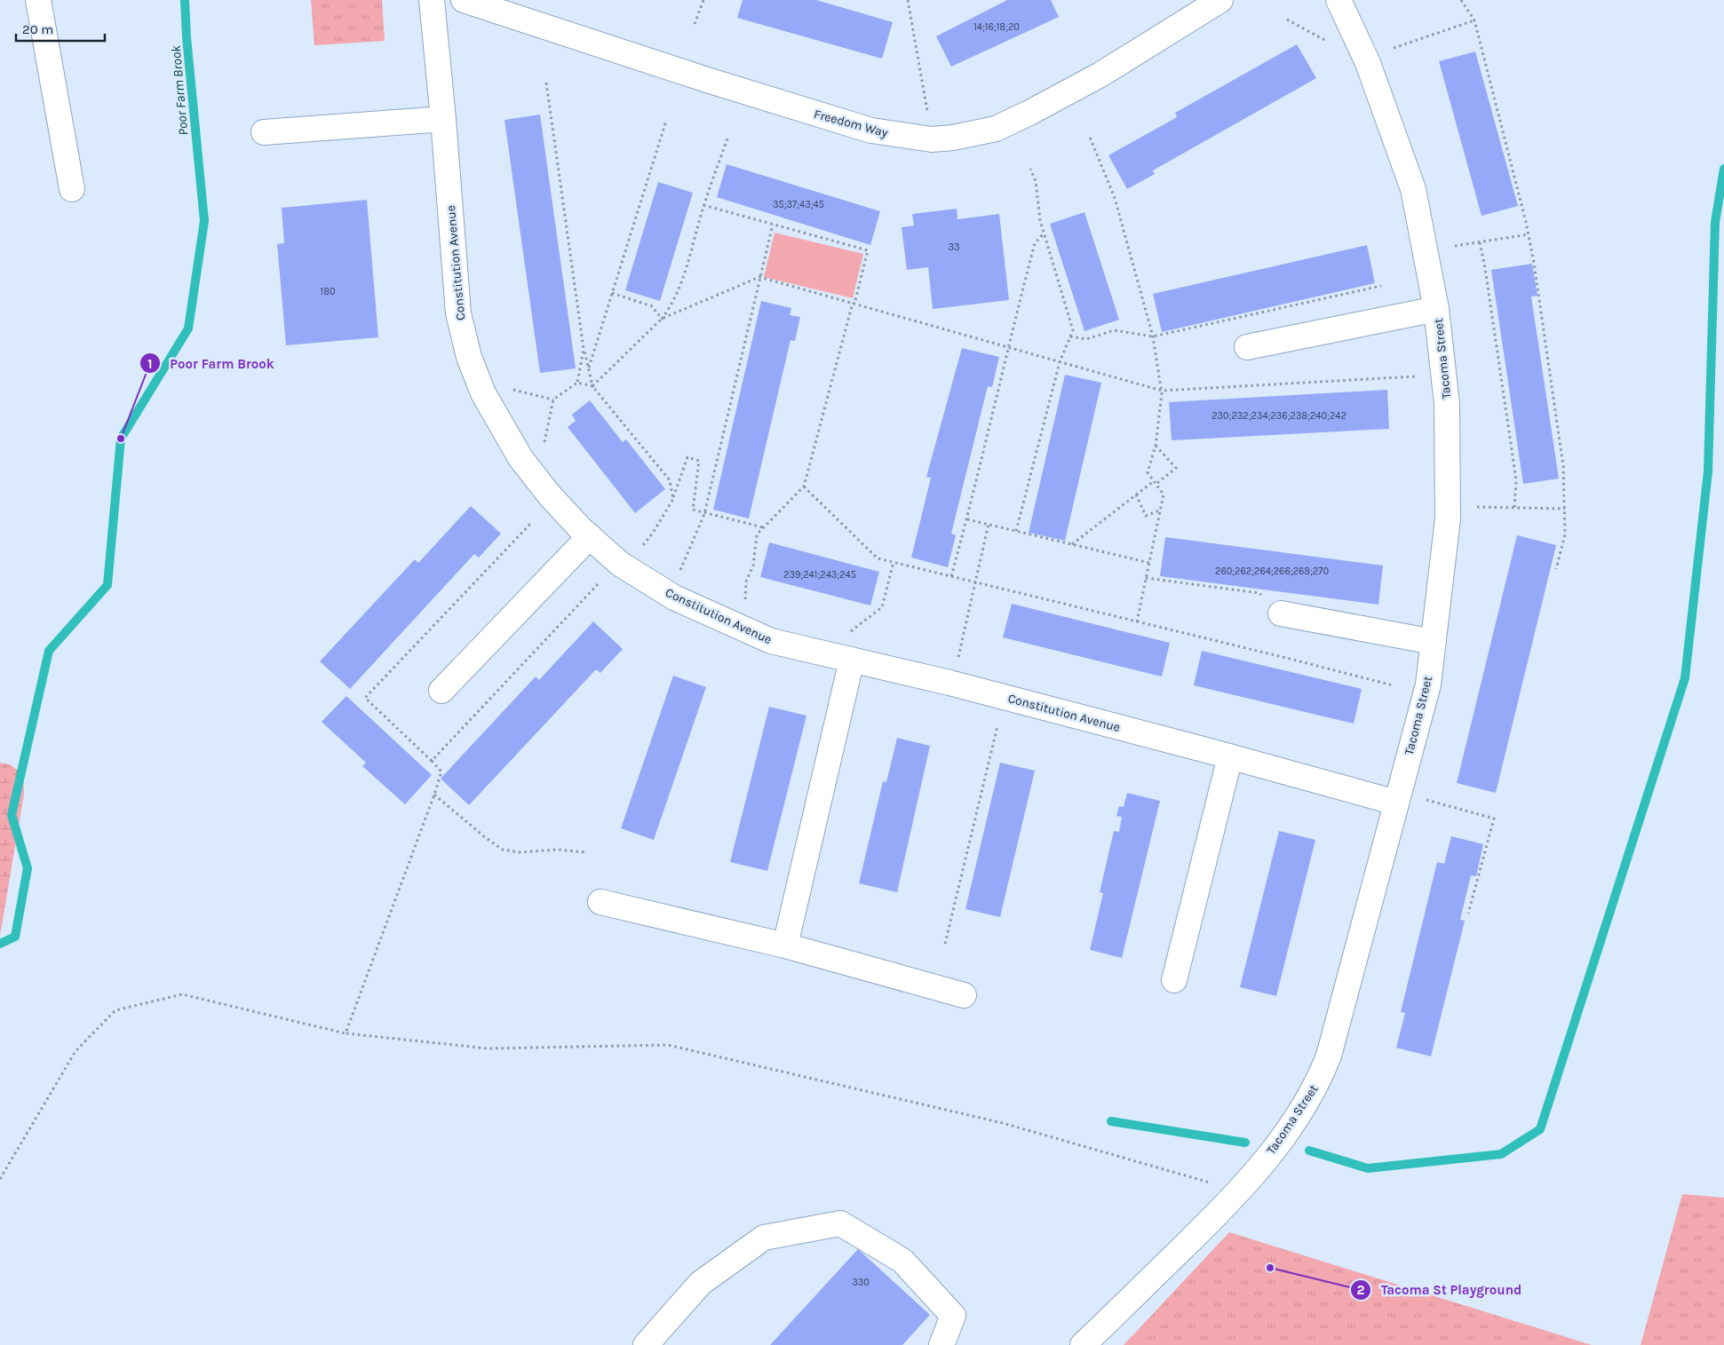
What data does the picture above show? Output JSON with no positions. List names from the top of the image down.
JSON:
{
  "streets": {
    "street": ["Freedom Way", "Constitution Avenue", "Tacoma Street"]
  },
  "crossings": [
    ["Constitution Avenue", "Tacoma Street"]
  ],
  "water": ["Poor Farm Brook"],
  "places": ["Poor Farm Brook", "Tacoma St Playground"],
  "house_numbers": [
    "14;16;18;20",
    "35;37;43;45",
    "33",
    "180",
    "230;232;234;236;238;240;242",
    "260;262;264;266;268;270",
    "239;241;243;245",
    "330"
  ],
  "scale_bar": "20 m"
}
